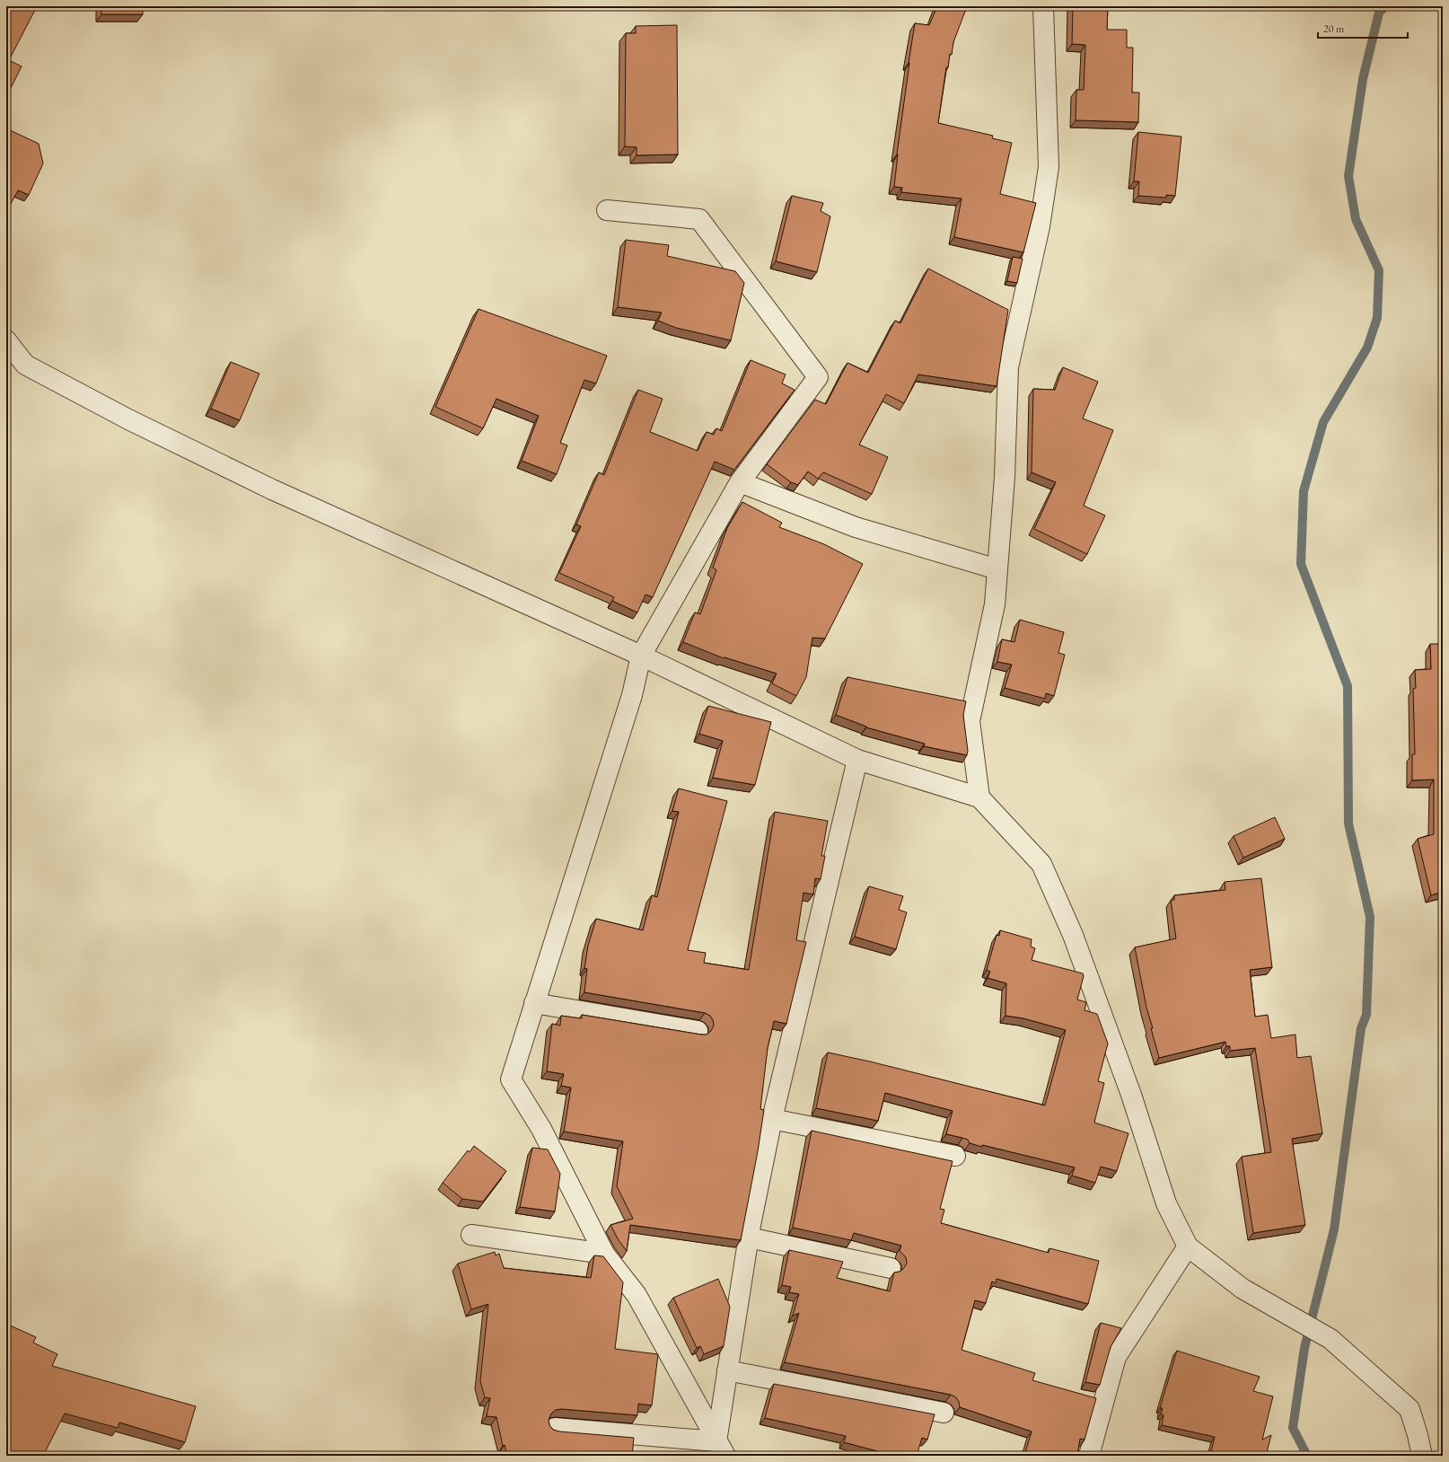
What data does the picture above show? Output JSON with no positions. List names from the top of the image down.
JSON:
{
  "scale_bar": "20 m"
}
